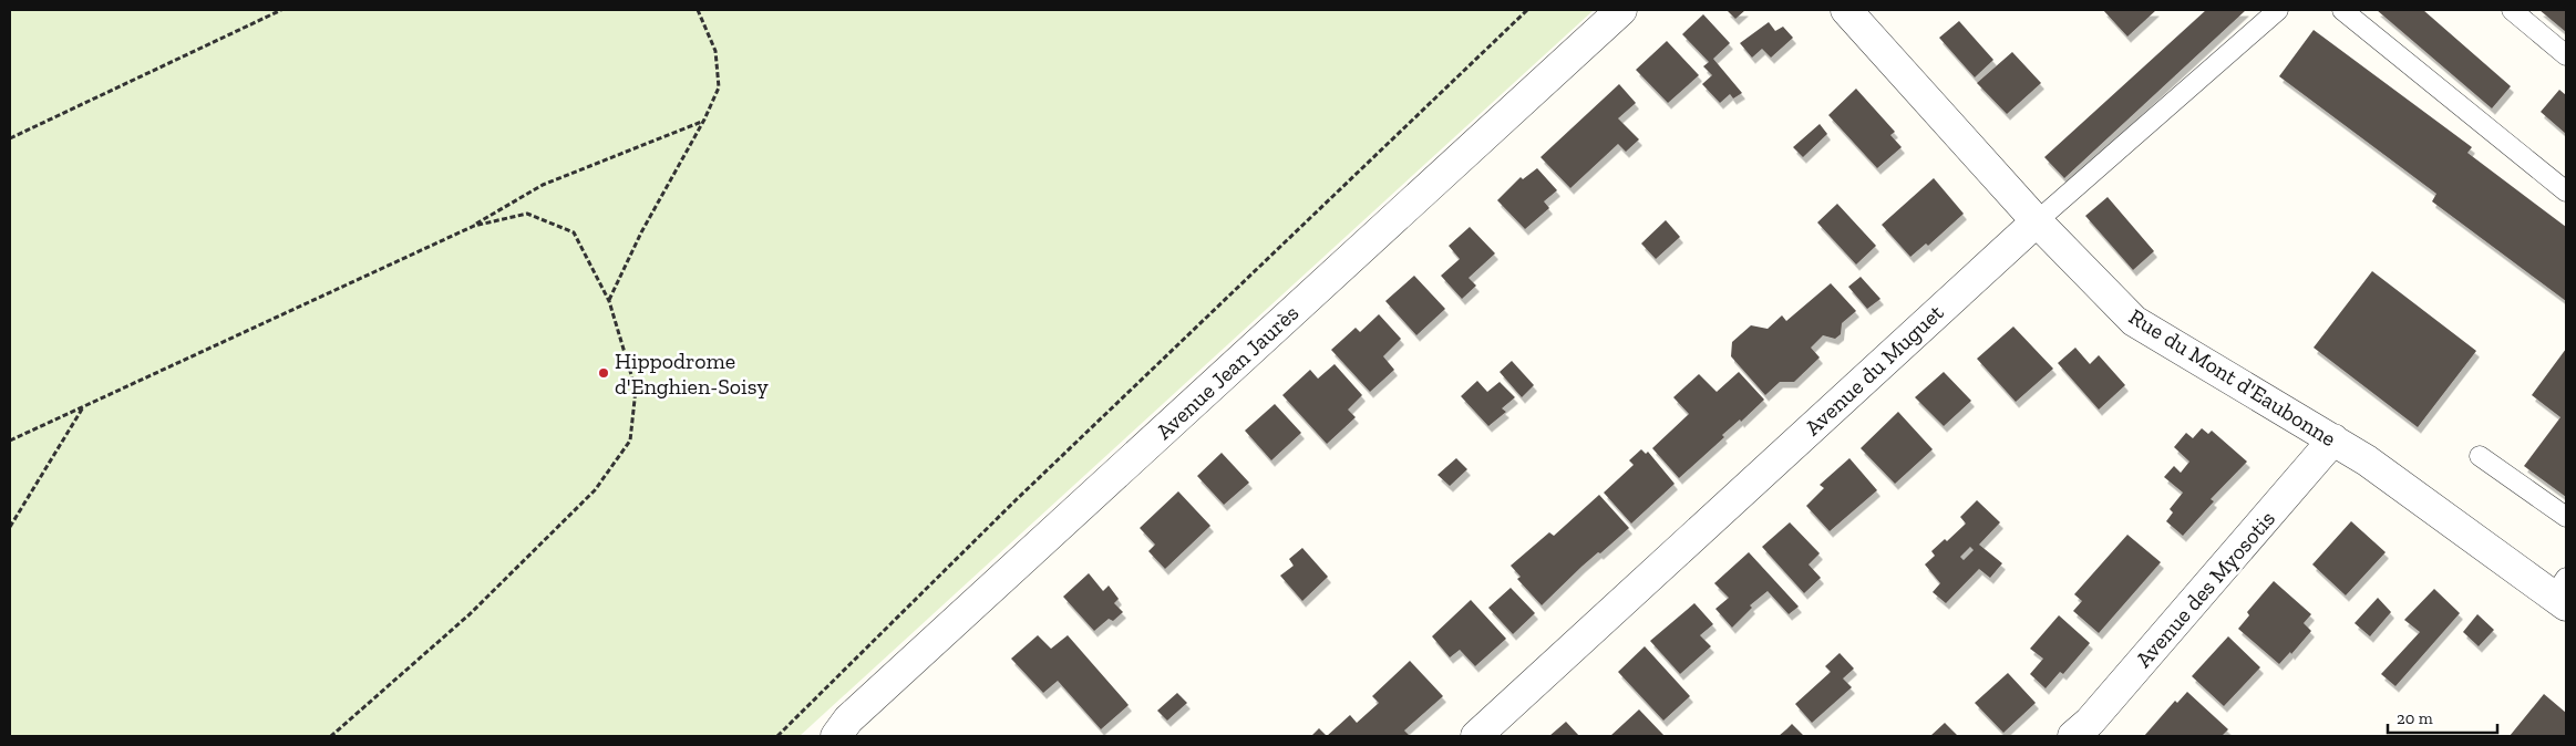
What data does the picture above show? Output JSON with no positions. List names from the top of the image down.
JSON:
{
  "streets": {
    "street": [
      "Avenue du Muguet",
      "Avenue Jean Jaurès",
      "Rue du Mont d'Eaubonne",
      "Avenue des Myosotis"
    ]
  },
  "crossings": [
    ["Avenue du Muguet", "Rue du Mont d'Eaubonne"],
    ["Rue du Mont d'Eaubonne", "Avenue des Myosotis"]
  ],
  "places": ["Hippodrome d'Enghien-Soisy"],
  "scale_bar": "20 m"
}
